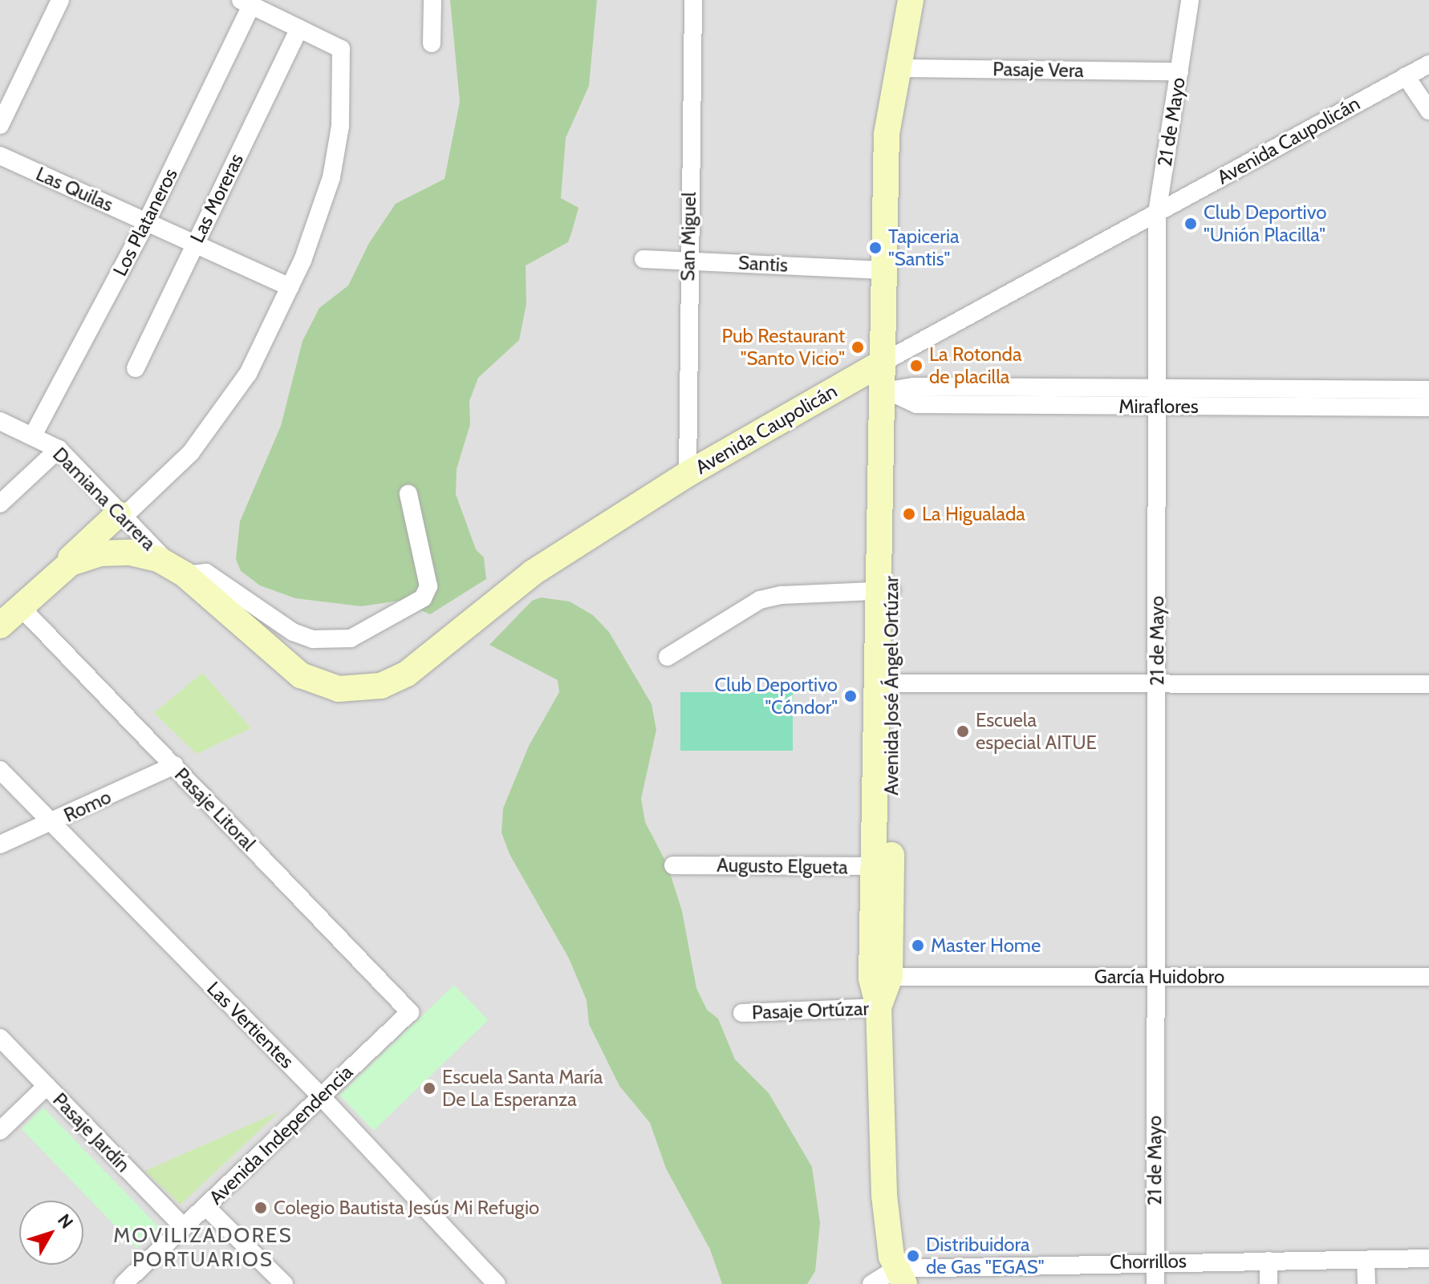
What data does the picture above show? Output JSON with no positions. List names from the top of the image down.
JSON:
{
  "streets": {
    "main road": ["Avenida Caupolicán", "Avenida José Ángel Ortúzar"],
    "street": [
      "Pasaje Vera",
      "21 de Mayo",
      "Las Quilas",
      "Las Moreras",
      "Los Plataneros",
      "San Miguel",
      "Santis",
      "Miraflores",
      "Damiana Carrera",
      "Romo",
      "Pasaje Litoral",
      "Augusto Elgueta",
      "García Huidobro",
      "Pasaje Ortúzar",
      "Las Vertientes",
      "Pasaje Jardín",
      "Avenida Independencia",
      "Chorrillos"
    ]
  },
  "crossings": [
    ["Pasaje Vera", "21 de Mayo"],
    ["Pasaje Vera", "Avenida José Ángel Ortúzar"],
    ["21 de Mayo", "Avenida Caupolicán"],
    ["21 de Mayo", "Miraflores"],
    ["21 de Mayo", "García Huidobro"],
    ["21 de Mayo", "Chorrillos"],
    ["Avenida Caupolicán", "San Miguel"],
    ["Avenida Caupolicán", "Damiana Carrera"],
    ["Avenida Caupolicán", "Avenida José Ángel Ortúzar"],
    ["Las Quilas", "Las Moreras"],
    ["Las Quilas", "Los Plataneros"],
    ["Los Plataneros", "Damiana Carrera"],
    ["San Miguel", "Santis"],
    ["Santis", "Avenida José Ángel Ortúzar"],
    ["Miraflores", "Avenida José Ángel Ortúzar"],
    ["Avenida José Ángel Ortúzar", "Augusto Elgueta"],
    ["Avenida José Ángel Ortúzar", "García Huidobro"],
    ["Avenida José Ángel Ortúzar", "Pasaje Ortúzar"],
    ["Avenida José Ángel Ortúzar", "Chorrillos"],
    ["Romo", "Pasaje Litoral"],
    ["Romo", "Las Vertientes"],
    ["Pasaje Litoral", "Avenida Independencia"],
    ["Las Vertientes", "Avenida Independencia"],
    ["Pasaje Jardín", "Avenida Independencia"]
  ],
  "districts": ["MOVILIZADORES PORTUARIOS"],
  "places": [
    "Club Deportivo \"Unión Placilla\"",
    "Tapiceria \"Santis\"",
    "Pub Restaurant \"Santo Vicio\"",
    "La Rotonda de placilla",
    "La Higualada",
    "Club Deportivo \"Cóndor\"",
    "Escuela especial AITUE",
    "Master Home",
    "Escuela Santa María De La Esperanza",
    "Colegio Bautista Jesús Mi Refugio",
    "Distribuidora de Gas \"EGAS\""
  ],
  "north": "top right"
}
